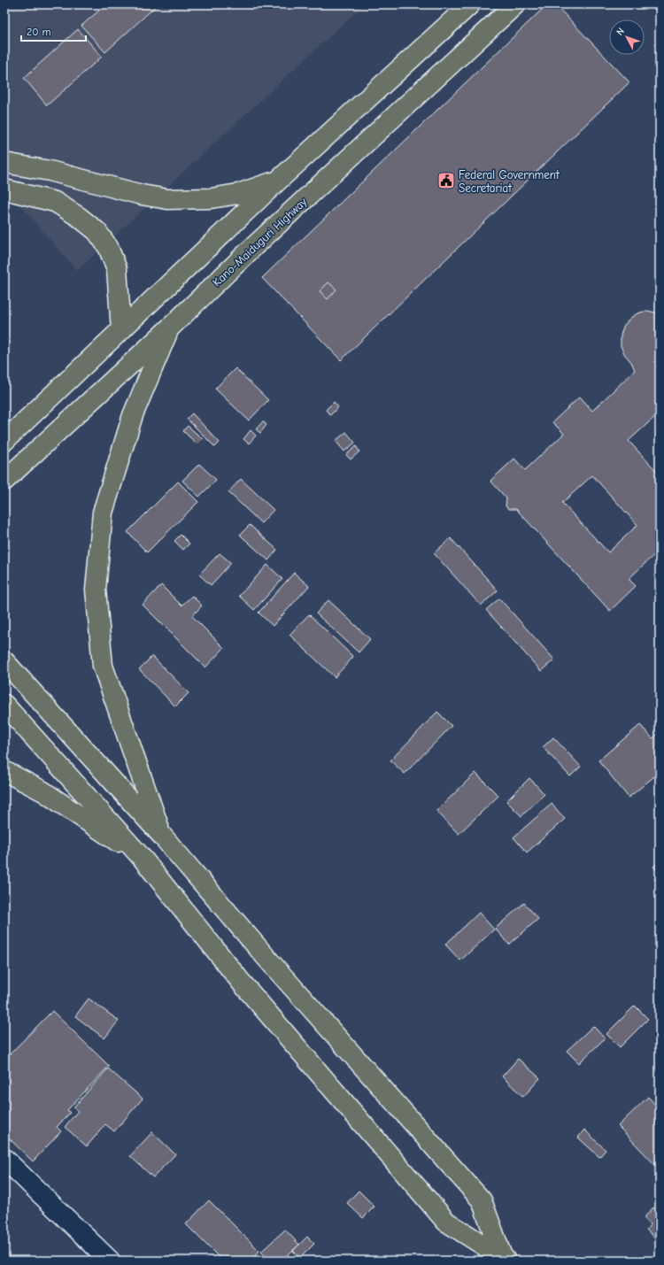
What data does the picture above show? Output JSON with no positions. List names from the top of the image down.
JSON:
{
  "streets": {
    "highway": ["Kano-Maiduguri Highway"]
  },
  "places": {
    "public building": ["Federal Government Secretariat"]
  },
  "scale_bar": "20 m",
  "north": "top left"
}
